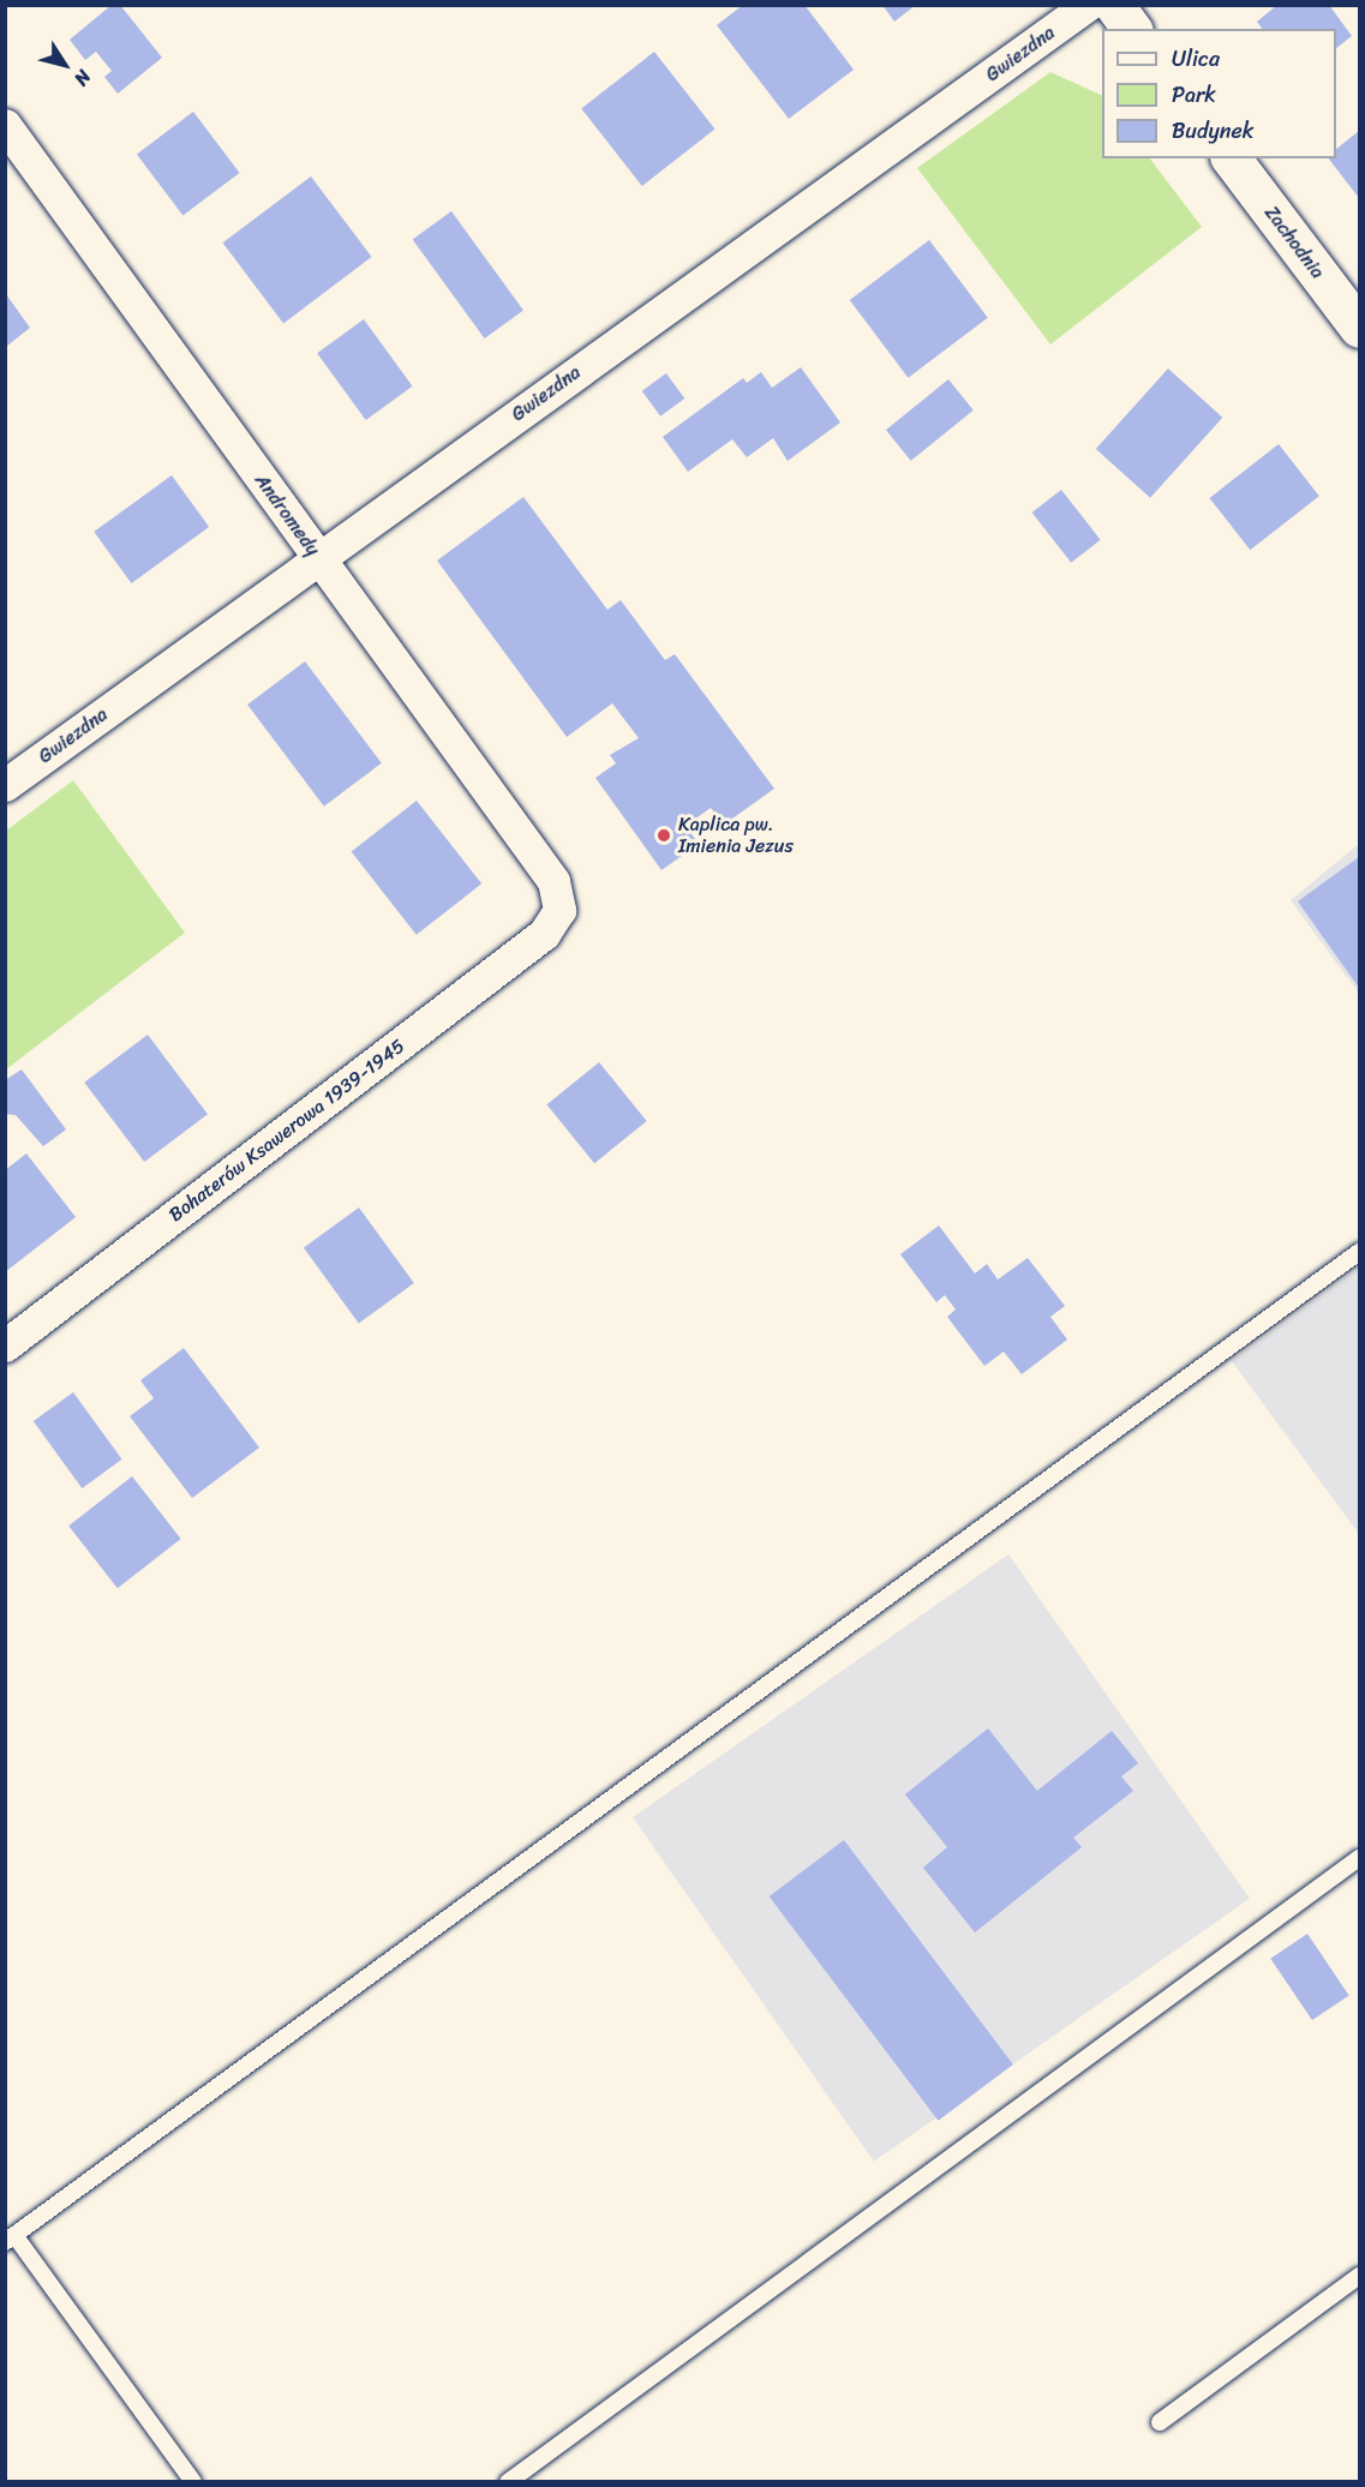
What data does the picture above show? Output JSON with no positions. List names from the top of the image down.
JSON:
{
  "streets": {
    "street": [
      "Gwiezdna",
      "Zachodnia",
      "Andromedy",
      "Bohaterów Ksawerowa 1939-1945"
    ]
  },
  "crossings": [
    ["Gwiezdna", "Andromedy"],
    ["Andromedy", "Bohaterów Ksawerowa 1939-1945"]
  ],
  "places": ["Kaplica pw. Imienia Jezus"],
  "legend": ["Ulica", "Park", "Budynek"],
  "north": "bottom right"
}
